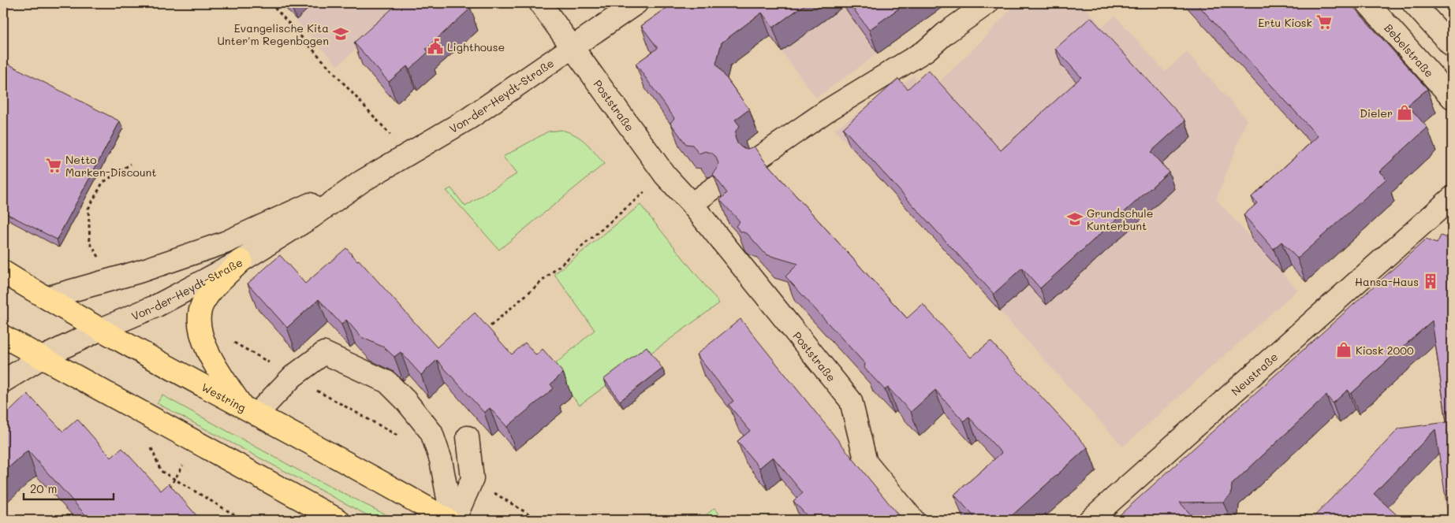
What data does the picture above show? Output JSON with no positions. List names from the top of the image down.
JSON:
{
  "streets": {
    "main road": ["Westring"],
    "street": [
      "Bebelstraße",
      "Von-der-Heydt-Straße",
      "Poststraße",
      "Neustraße"
    ]
  },
  "crossings": [
    ["Von-der-Heydt-Straße", "Poststraße"],
    ["Von-der-Heydt-Straße", "Westring"]
  ],
  "places": {
    "supermarket": ["Ertu Kiosk", "Netto Marken-Discount"],
    "school or university": ["Evangelische Kita Unter'm Regenbogen", "Grundschule Kunterbunt"],
    "public building": ["Lighthouse"],
    "shop": ["Dieler", "Kiosk 2000"],
    "building": ["Hansa-Haus"]
  },
  "scale_bar": "20 m"
}
